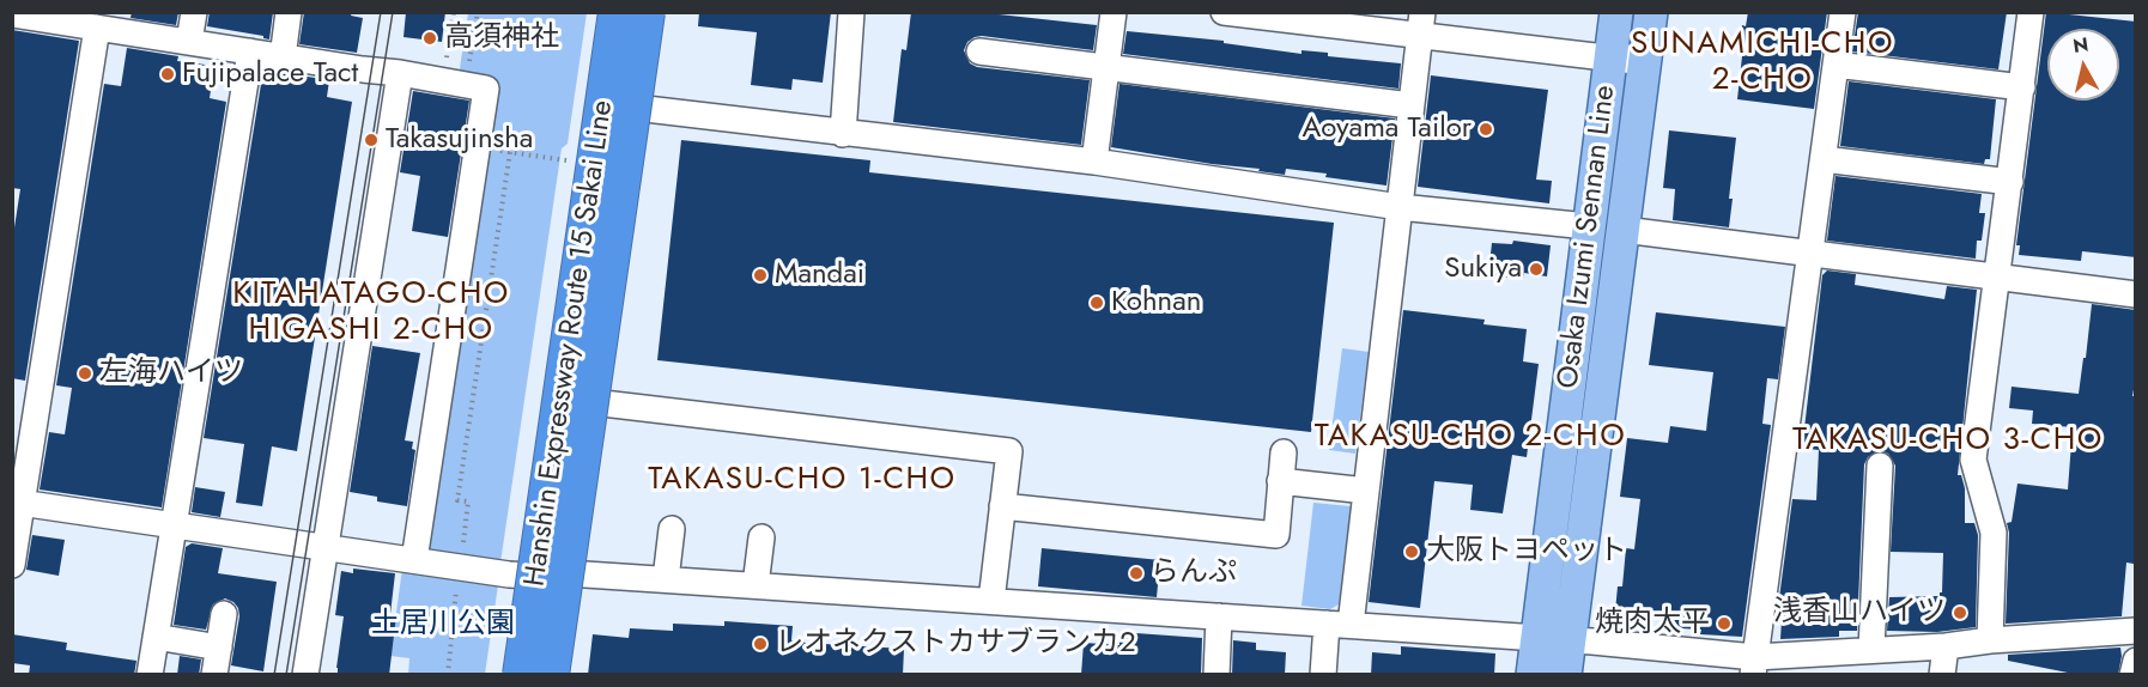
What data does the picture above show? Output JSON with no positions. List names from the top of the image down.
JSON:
{
  "streets": {
    "highway": ["Hanshin Expressway Route 15 Sakai Line"],
    "main road": ["Osaka Izumi Sennan Line"]
  },
  "districts": [
    "SUNAMICHI-CHO 2-CHO",
    "KITAHATAGO-CHO HIGASHI 2-CHO",
    "TAKASU-CHO 2-CHO",
    "TAKASU-CHO 3-CHO",
    "TAKASU-CHO 1-CHO"
  ],
  "parks": ["土居川公園"],
  "places": [
    "高須神社",
    "Fujipalace Tact",
    "Aoyama Tailor",
    "Takasujinsha",
    "Sukiya",
    "Mandai",
    "Kohnan",
    "左海ハイツ",
    "大阪トヨペット",
    "らんぷ",
    "浅香山ハイツ",
    "焼肉太平",
    "レオネクストカサブランカ2"
  ],
  "north": "top"
}
